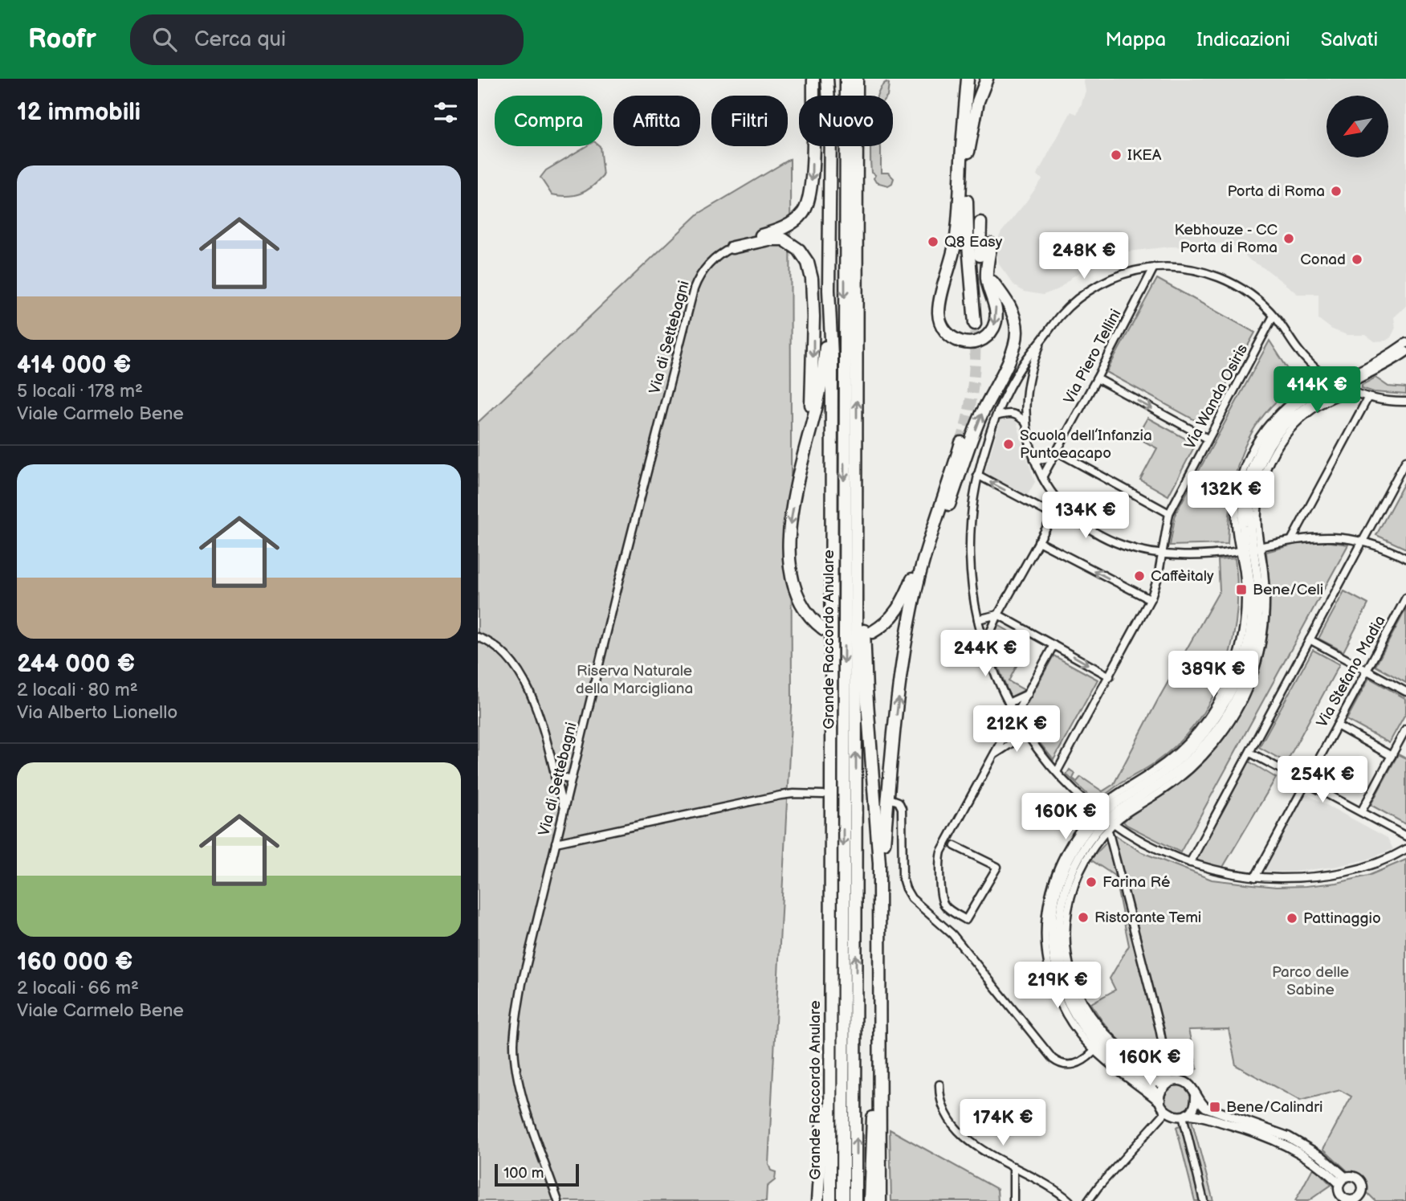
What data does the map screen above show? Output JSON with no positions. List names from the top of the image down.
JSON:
{
  "streets": {
    "highway": ["Grande Raccordo Anulare"],
    "street": [
      "Via di Settebagni",
      "Via Piero Tellini",
      "Via Wanda Osiris",
      "Via Stefano Madia"
    ]
  },
  "parks": ["Riserva Naturale della Marcigliana", "Parco delle Sabine"],
  "places": {
    "other": [
      "IKEA",
      "Porta di Roma",
      "Kebhouze - CC Porta di Roma",
      "Q8 Easy",
      "Conad",
      "Scuola dell’Infanzia Puntoeacapo",
      "Caffèitaly",
      "Farina Ré",
      "Ristorante Temi",
      "Pattinaggio"
    ],
    "transit": ["Bene/Celi", "Bene/Calindri"]
  },
  "scale_bar": "100 m",
  "north": "bottom left",
  "page": {
    "header": "Roofr",
    "search": "Cerca qui",
    "nav": ["Mappa", "Indicazioni", "Salvati"],
    "heading": "12 immobili",
    "chip": [
      "Compra",
      "Affitta",
      "Filtri",
      "Nuovo"
    ],
    "list": [
      {
        "name": "414 000 €",
        "note": "5 locali · 178 m² · Viale Carmelo Bene"
      },
      {
        "name": "244 000 €",
        "note": "2 locali · 80 m² · Via Alberto Lionello"
      },
      {
        "name": "160 000 €",
        "note": "2 locali · 66 m² · Viale Carmelo Bene"
      }
    ],
    "price": [
      "248K €",
      "414K €",
      "132K €",
      "134K €",
      "244K €",
      "389K €",
      "212K €",
      "254K €",
      "160K €",
      "219K €",
      "160K €",
      "174K €"
    ],
    "scale": "100 m"
  }
}
